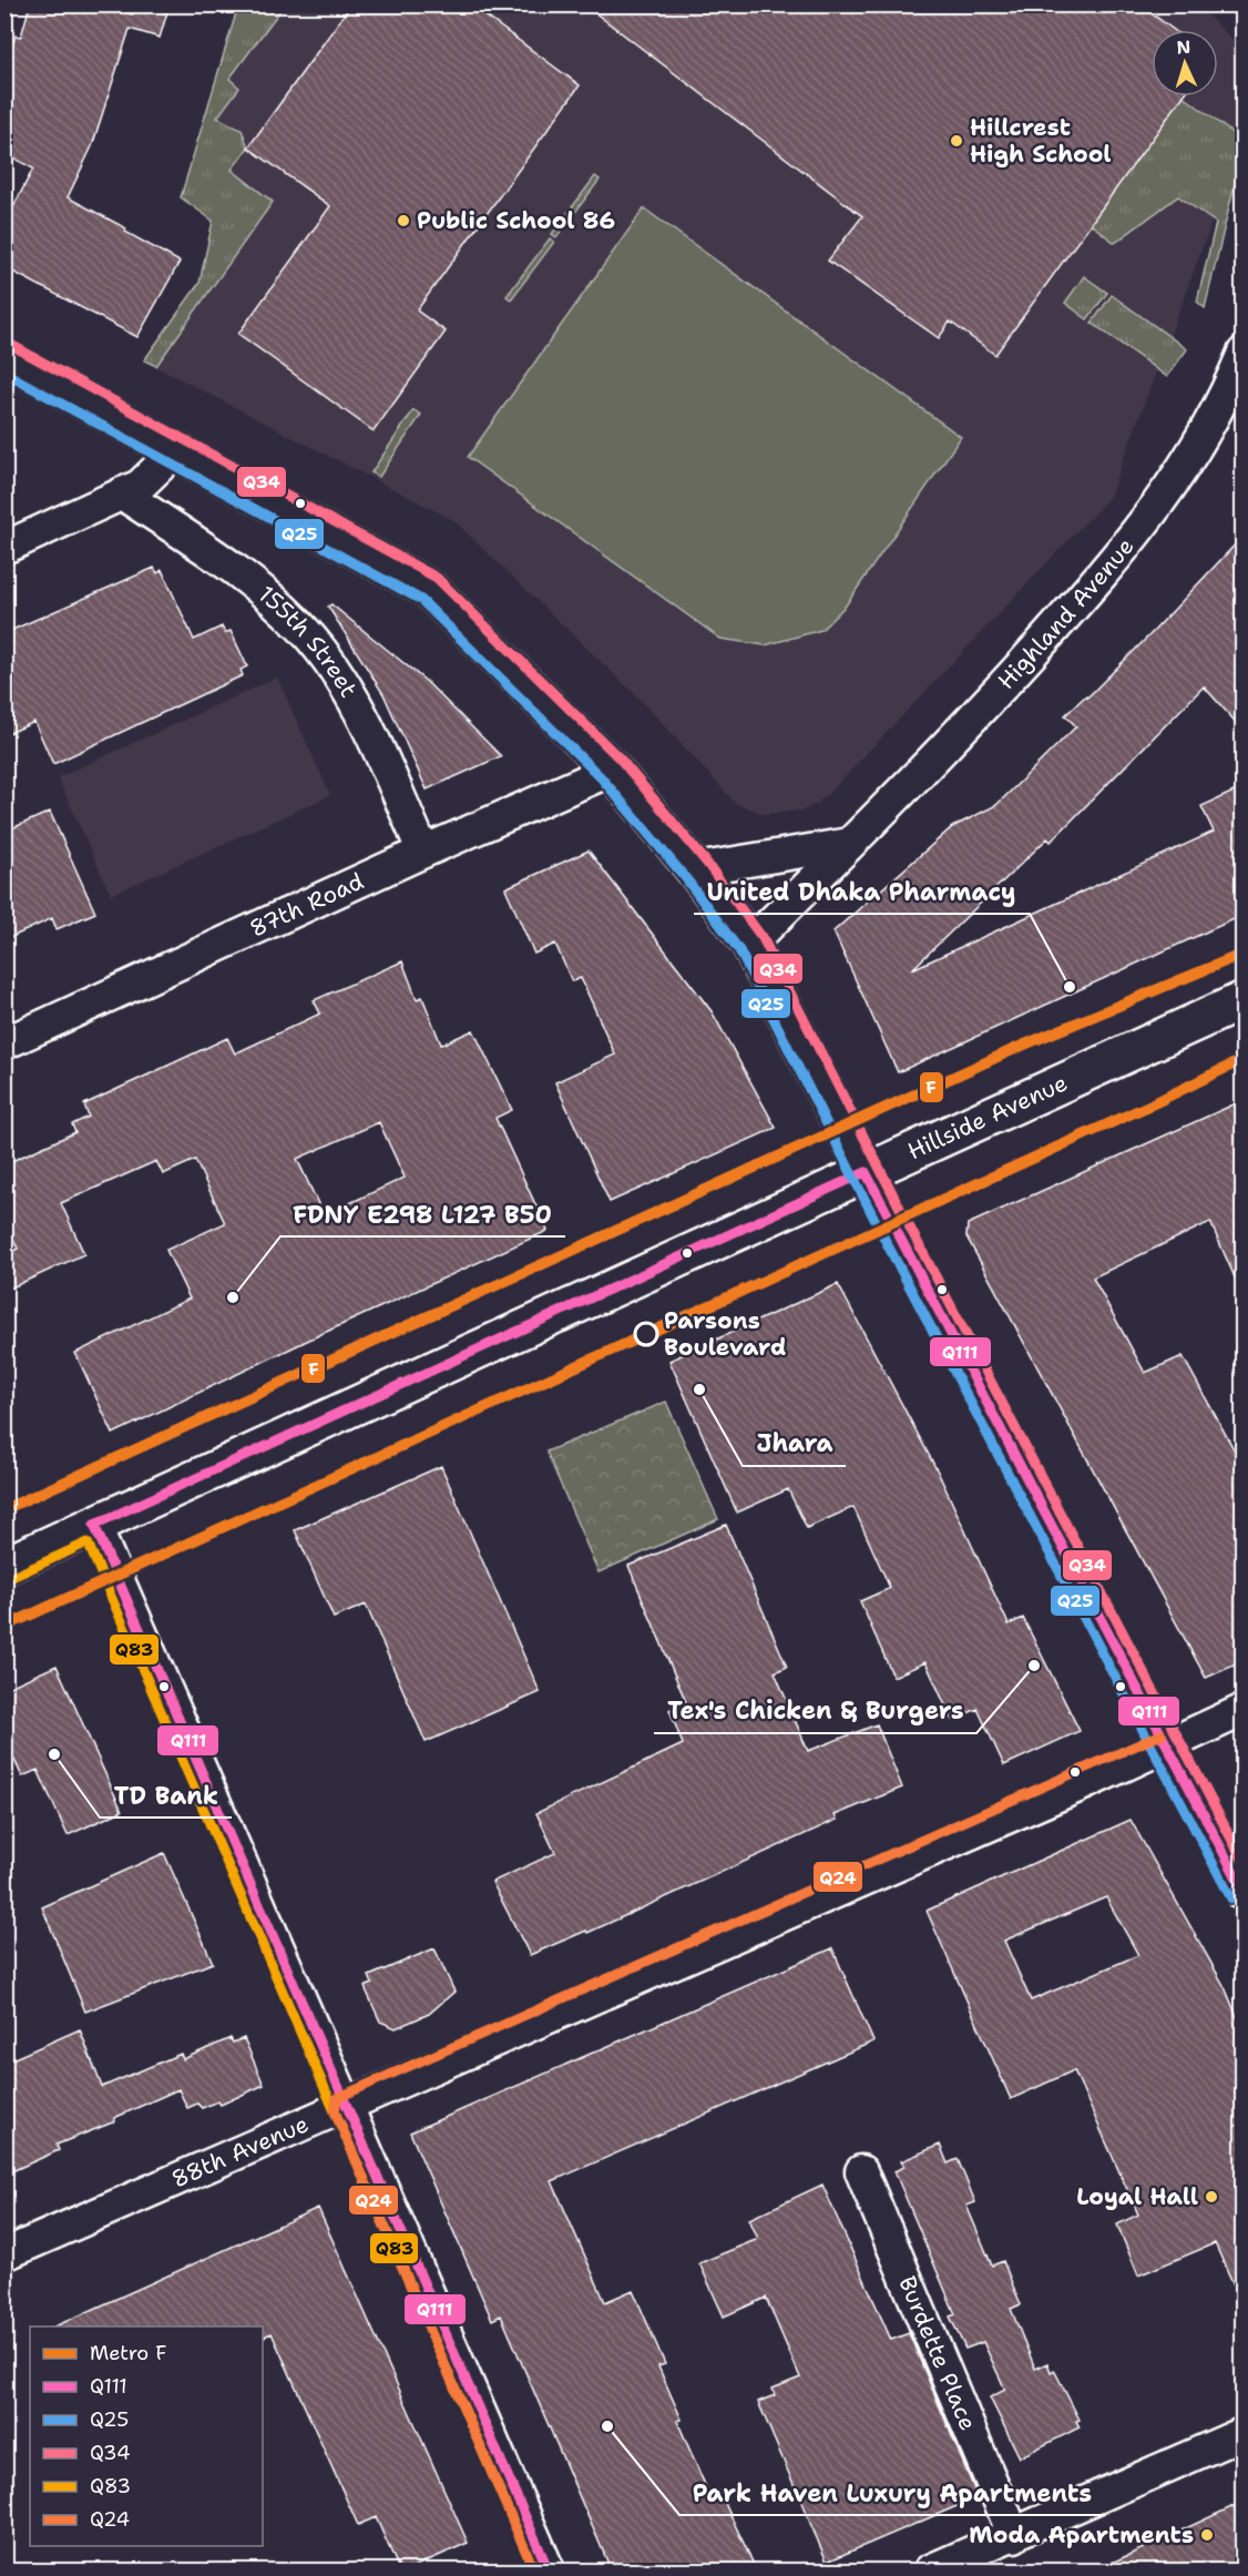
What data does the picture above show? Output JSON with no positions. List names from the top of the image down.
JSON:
{
  "streets": {
    "street": [
      "Highland Avenue",
      "155th Street",
      "87th Road",
      "Hillside Avenue",
      "88th Avenue",
      "Burdette Place"
    ]
  },
  "crossings": [
    ["155th Street", "87th Road"]
  ],
  "places": [
    "Hillcrest High School",
    "Public School 86",
    "United Dhaka Pharmacy",
    "FDNY E298 L127 B50",
    "Parsons Boulevard",
    "Jhara",
    "Tex's Chicken & Burgers",
    "TD Bank",
    "Loyal Hall",
    "Park Haven Luxury Apartments",
    "Moda Apartments"
  ],
  "lines": [
    "transit line Q34",
    "transit line Q25",
    "metro line F",
    "transit line Q111",
    "transit line Q83",
    "transit line Q24"
  ],
  "legend": [
    "Metro F",
    "Q111",
    "Q25",
    "Q34",
    "Q83",
    "Q24"
  ],
  "north": "top"
}
